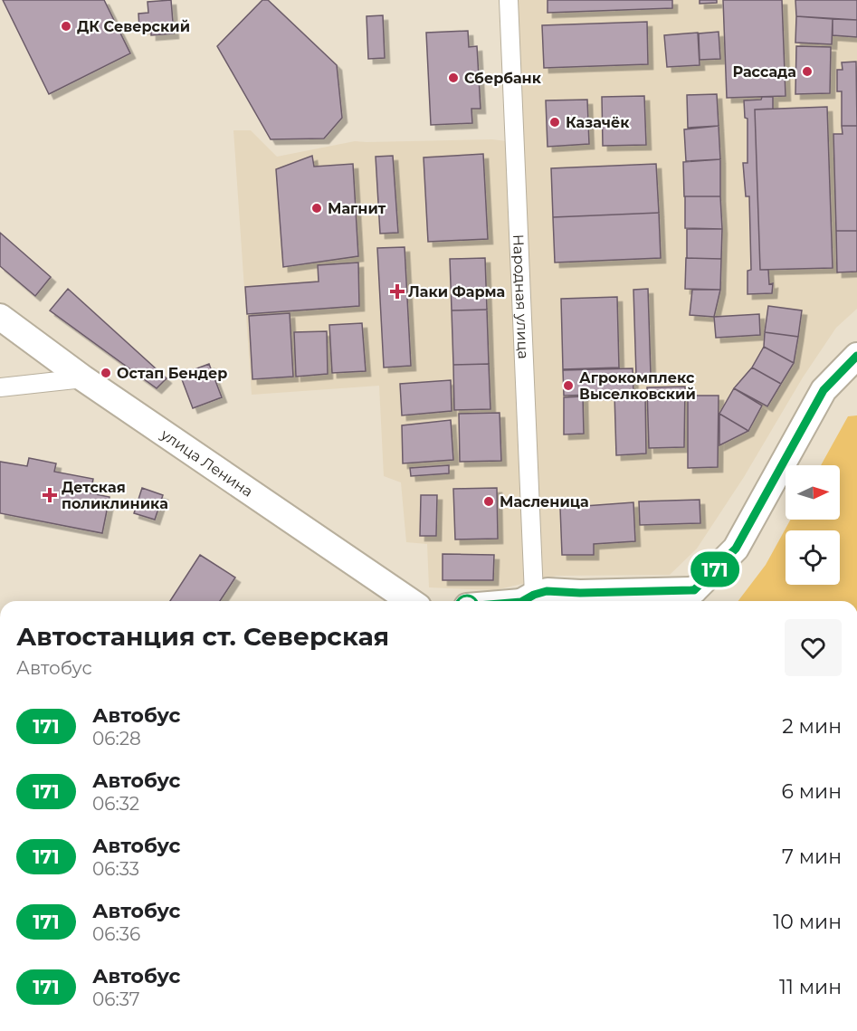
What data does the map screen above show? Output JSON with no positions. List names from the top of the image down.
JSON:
{
  "streets": {
    "street": ["Народная улица", "улица Ленина"]
  },
  "places": {
    "other": [
      "ДК Северский",
      "Рассада",
      "Сбербанк",
      "Казачёк",
      "Магнит",
      "Остап Бендер",
      "Агрокомплекс Выселковский",
      "Масленица"
    ],
    "health": ["Лаки Фарма", "Детская поликлиника"]
  },
  "lines": ["bus line 171"],
  "north": "right",
  "page": {
    "on_map": "171",
    "heading": ["Автостанция ст. Северская", "Автобус"],
    "list": [
      {
        "mark": "171",
        "name": "Автобус",
        "note": "06:28",
        "value": "2 мин"
      },
      {
        "mark": "171",
        "name": "Автобус",
        "note": "06:32",
        "value": "6 мин"
      },
      {
        "mark": "171",
        "name": "Автобус",
        "note": "06:33",
        "value": "7 мин"
      },
      {
        "mark": "171",
        "name": "Автобус",
        "note": "06:36",
        "value": "10 мин"
      },
      {
        "mark": "171",
        "name": "Автобус",
        "note": "06:37",
        "value": "11 мин"
      }
    ]
  }
}
